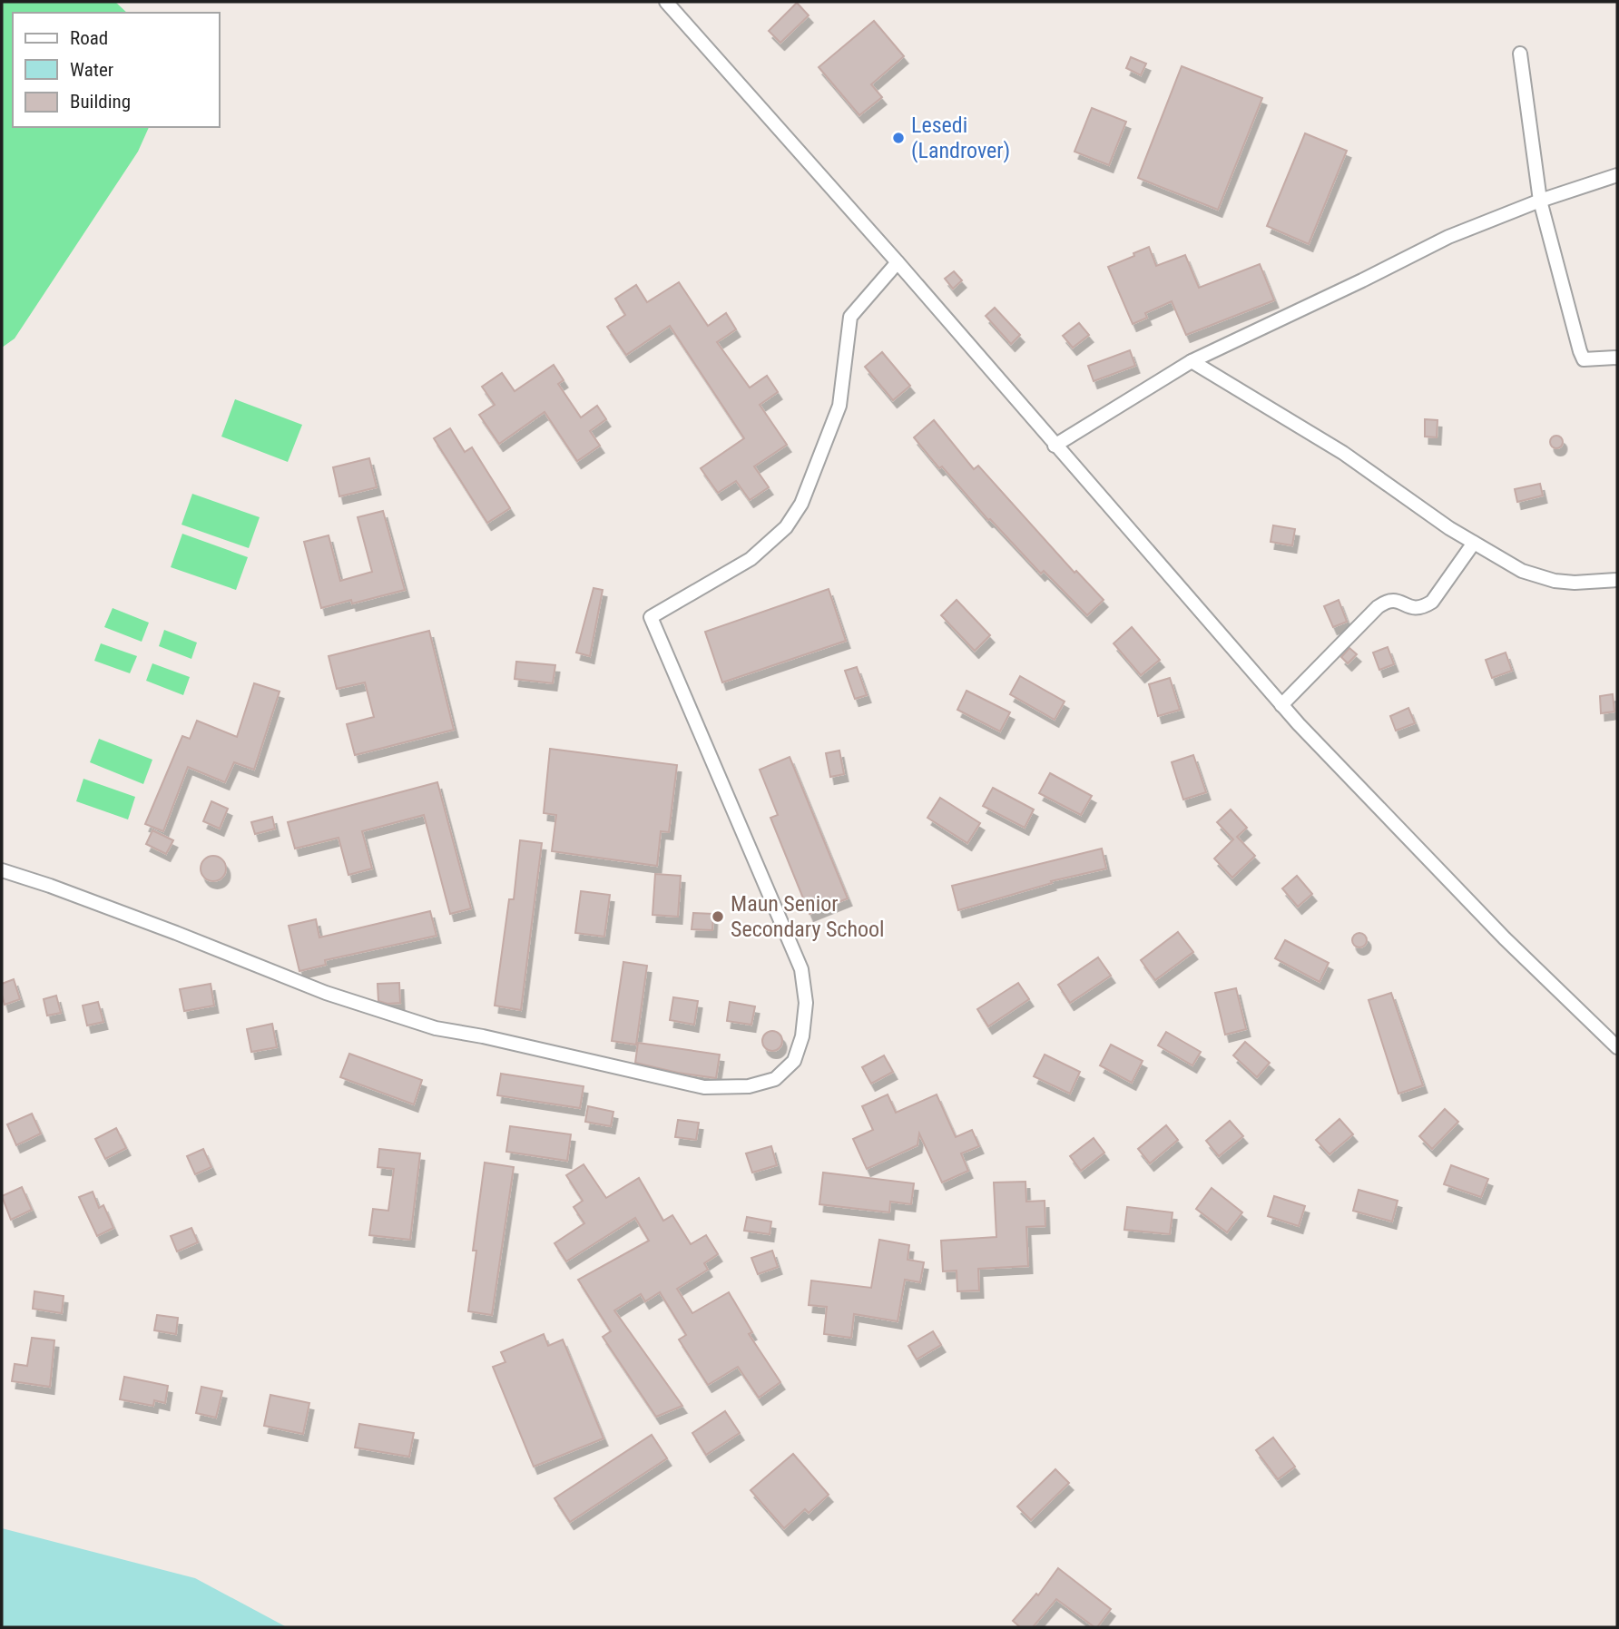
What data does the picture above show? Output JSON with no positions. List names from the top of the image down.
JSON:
{
  "places": ["Lesedi (Landrover)", "Maun Senior Secondary School"],
  "legend": ["Road", "Water", "Building"]
}
